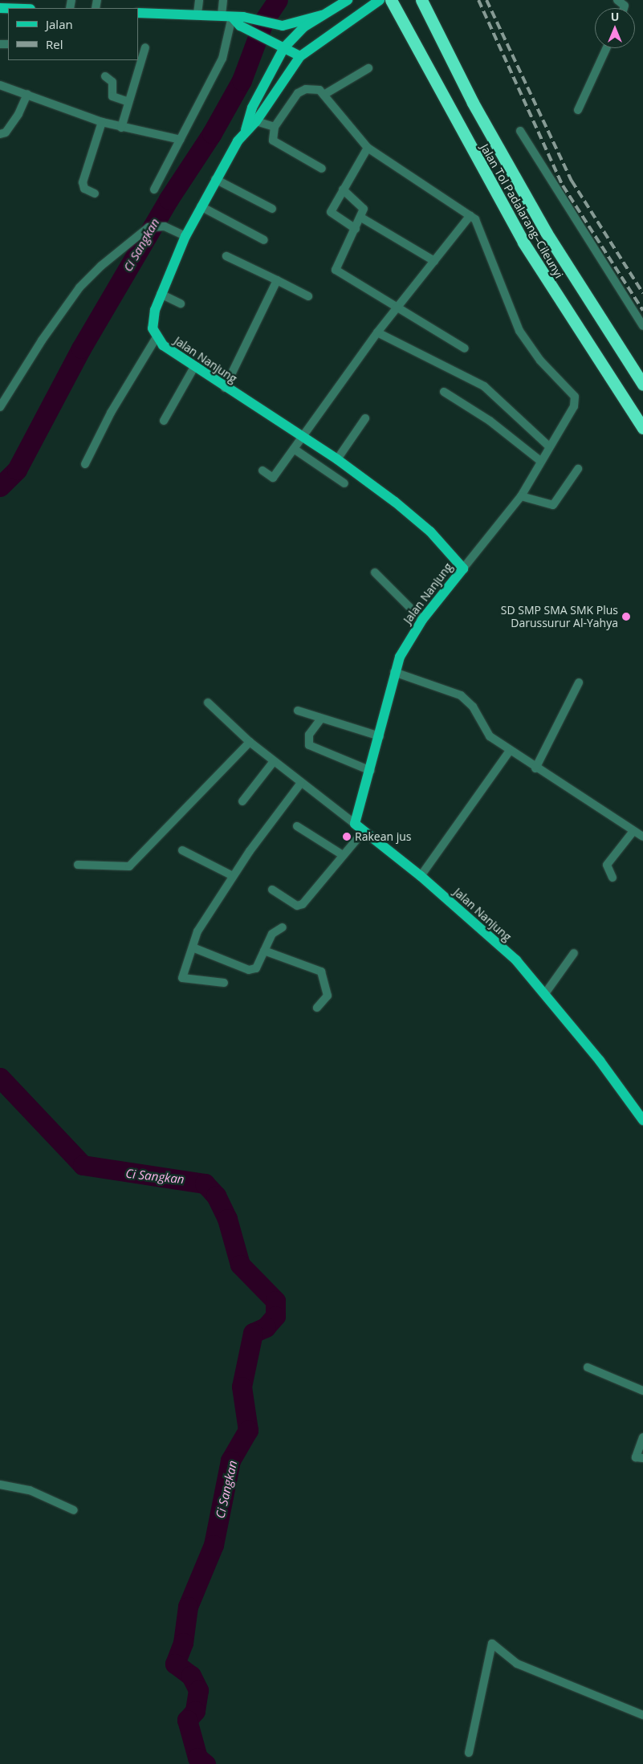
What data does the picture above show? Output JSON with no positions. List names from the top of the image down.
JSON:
{
  "streets": {
    "highway": ["Jalan Tol Padalarang–Cileunyi"],
    "main road": ["Jalan Nanjung"]
  },
  "water": ["Ci Sangkan"],
  "places": ["SD SMP SMA SMK Plus Darussurur Al-Yahya", "Rakean jus"],
  "legend": ["Jalan", "Rel"],
  "north": "top"
}
